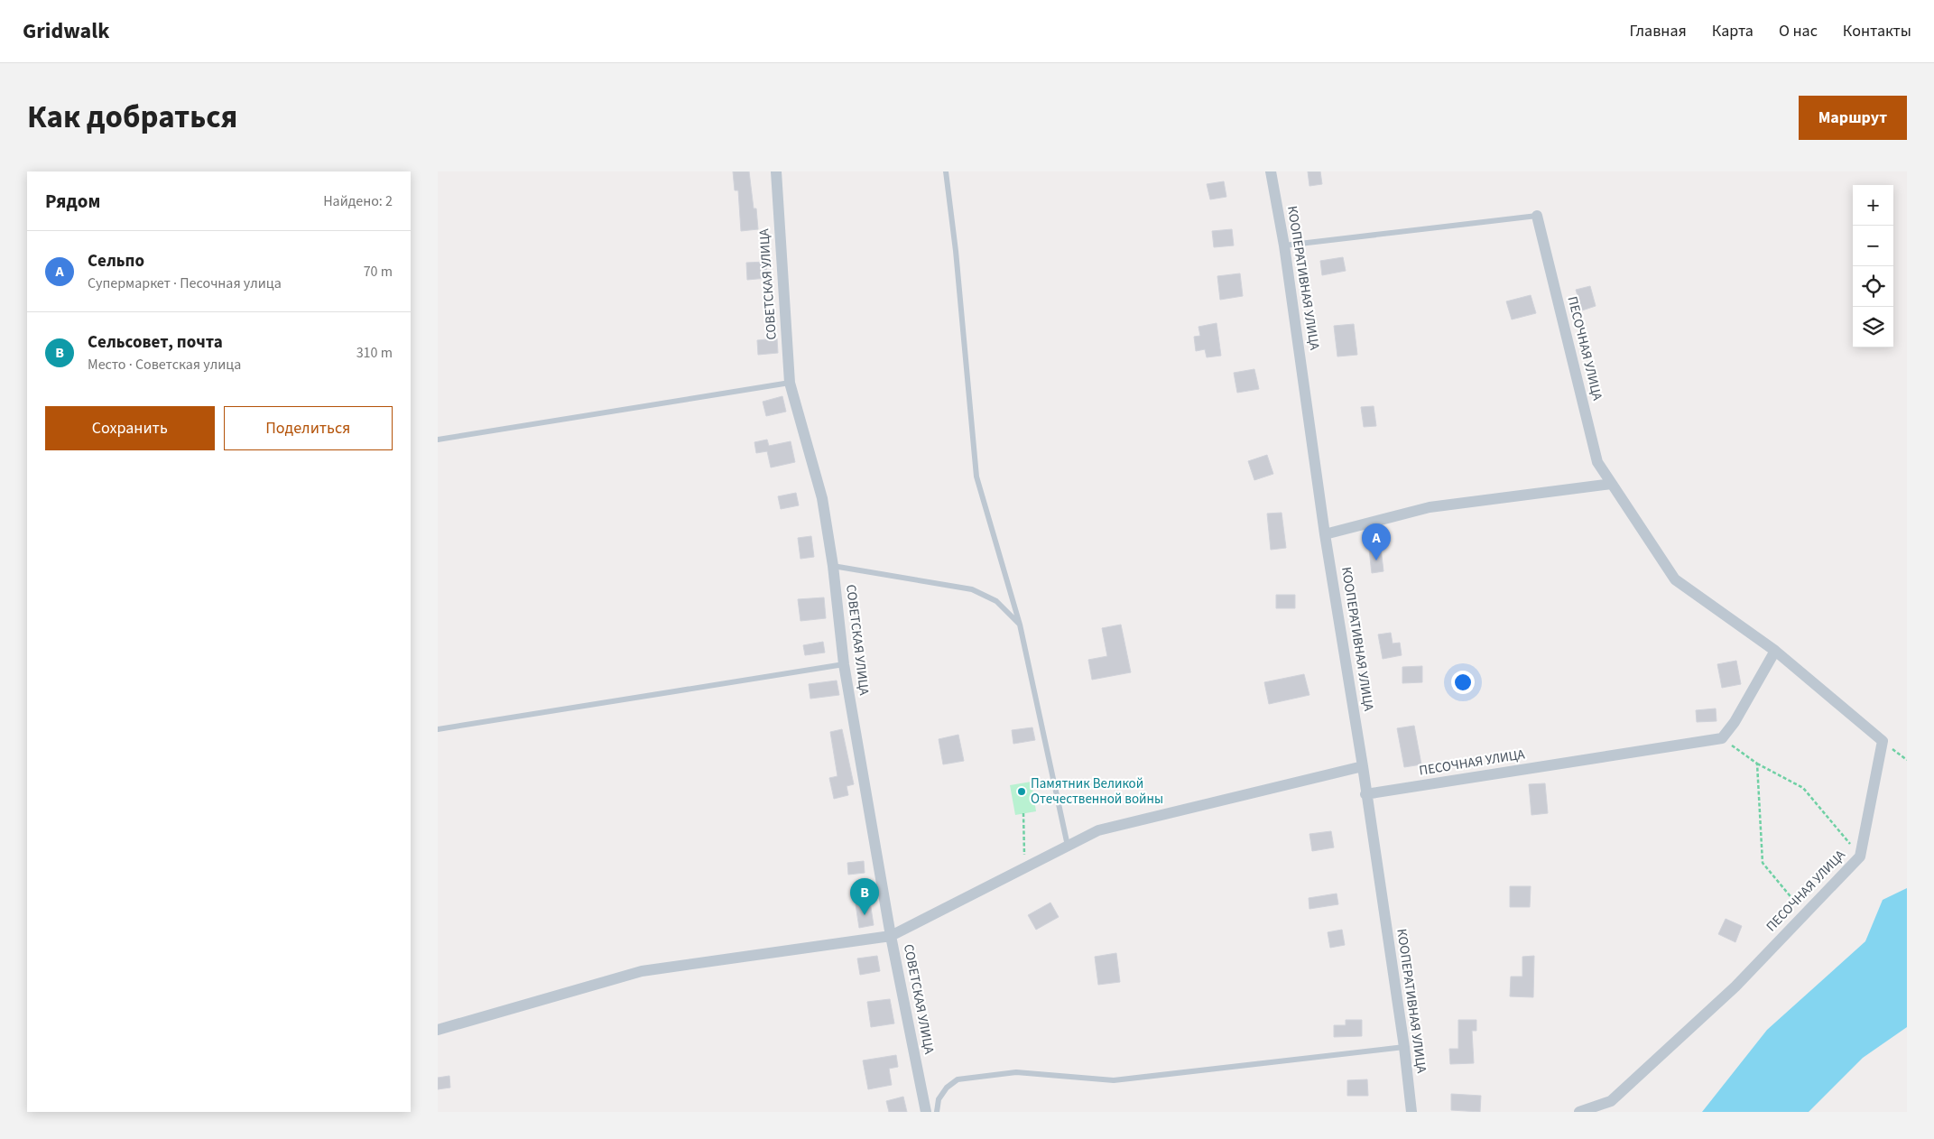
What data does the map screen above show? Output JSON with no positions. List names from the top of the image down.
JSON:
{
  "streets": {
    "street": ["КООПЕРАТИВНАЯ УЛИЦА", "СОВЕТСКАЯ УЛИЦА", "ПЕСОЧНАЯ УЛИЦА"]
  },
  "crossings": [
    ["КООПЕРАТИВНАЯ УЛИЦА", "ПЕСОЧНАЯ УЛИЦА"]
  ],
  "places": ["Памятник Великой Отечественной войны"],
  "page": {
    "header": "Gridwalk",
    "nav": [
      "Главная",
      "Карта",
      "О нас",
      "Контакты"
    ],
    "title": "Как добраться",
    "buttons": [
      "Маршрут",
      ["Сохранить", "Поделиться"]
    ],
    "heading": ["Рядом", "Найдено: 2"],
    "map_buttons": ["+", "−"],
    "list": [
      {
        "mark": "A",
        "name": "Сельпо",
        "note": "Супермаркет · Песочная улица",
        "value": "70 m"
      },
      {
        "mark": "B",
        "name": "Сельсовет, почта",
        "note": "Место · Советская улица",
        "value": "310 m"
      }
    ],
    "pins": ["A", "B"]
  }
}
